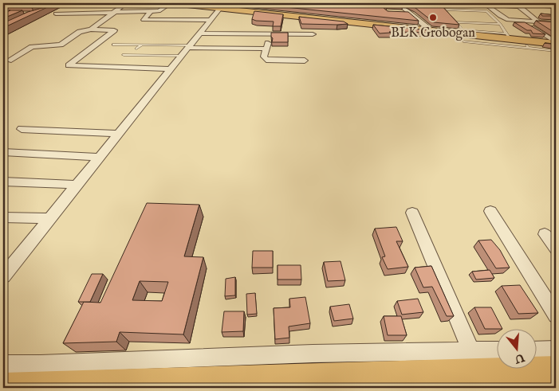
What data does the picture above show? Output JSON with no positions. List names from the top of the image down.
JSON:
{
  "places": ["BLK Grobogan"],
  "north": "bottom"
}
